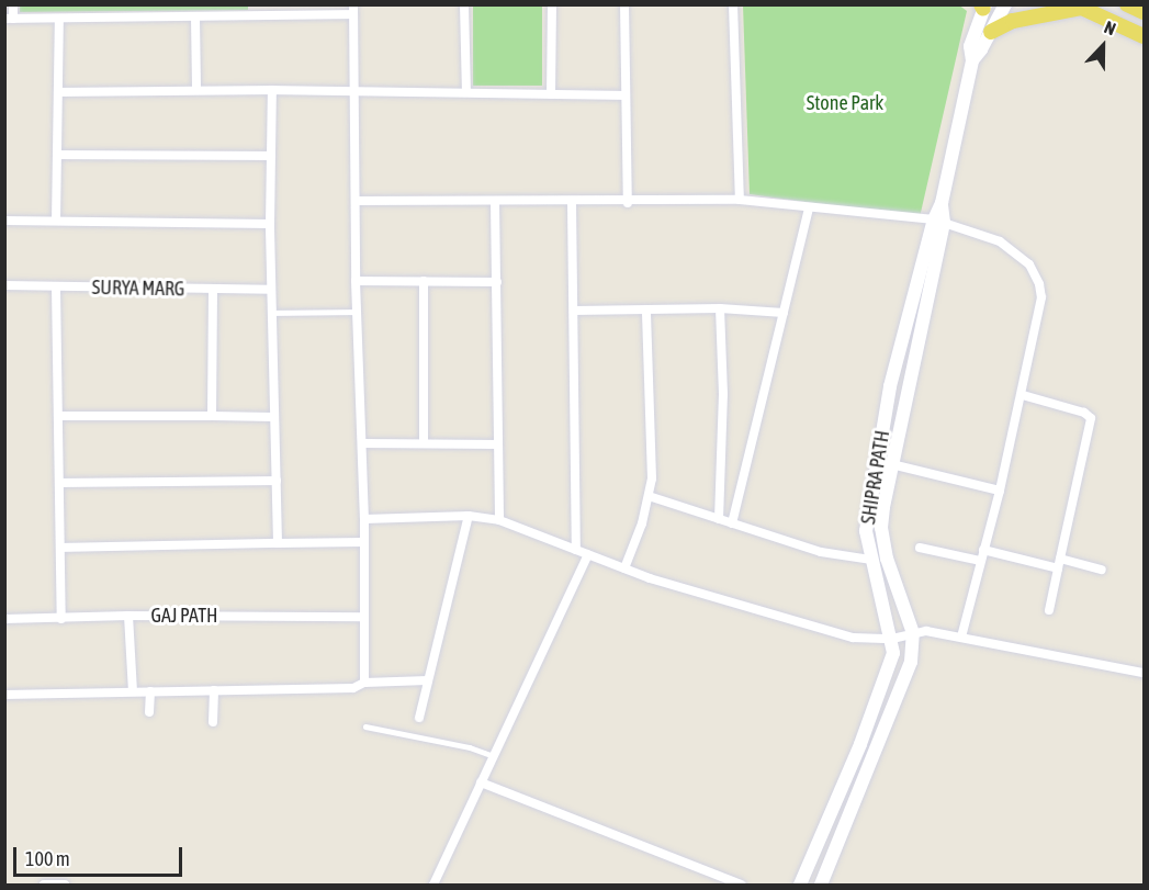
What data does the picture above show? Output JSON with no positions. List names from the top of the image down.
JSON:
{
  "streets": {
    "street": ["SURYA MARG", "SHIPRA PATH", "GAJ PATH"]
  },
  "parks": ["Stone Park"],
  "scale_bar": "100 m",
  "north": "top"
}
